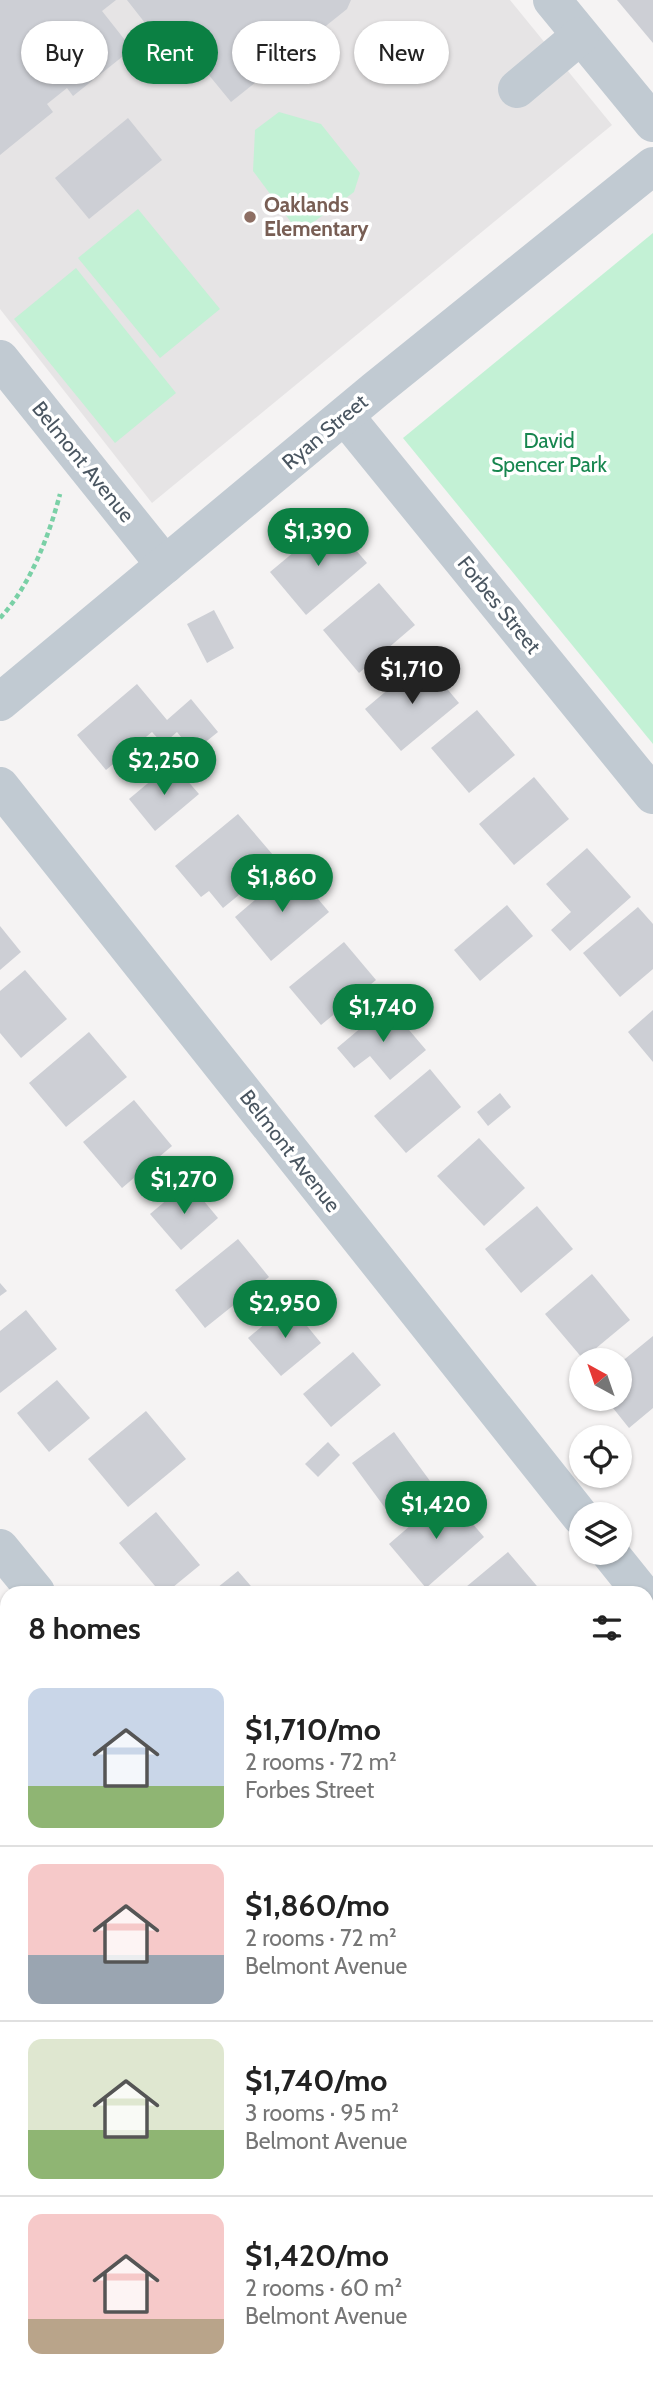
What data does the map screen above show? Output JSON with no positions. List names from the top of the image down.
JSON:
{
  "streets": {
    "street": ["Ryan Street", "Belmont Avenue", "Forbes Street"]
  },
  "crossings": [
    ["Ryan Street", "Belmont Avenue"],
    ["Ryan Street", "Forbes Street"]
  ],
  "parks": ["David Spencer Park"],
  "places": ["Oaklands Elementary"],
  "north": "top left",
  "page": {
    "chip": [
      "Buy",
      "Rent",
      "Filters",
      "New"
    ],
    "price": [
      "$1,390",
      "$1,710",
      "$2,250",
      "$1,860",
      "$1,740",
      "$1,270",
      "$2,950",
      "$1,420"
    ],
    "heading": "8 homes",
    "list": [
      {
        "name": "$1,710/mo",
        "note": "2 rooms · 72 m² · Forbes Street"
      },
      {
        "name": "$1,860/mo",
        "note": "2 rooms · 72 m² · Belmont Avenue"
      },
      {
        "name": "$1,740/mo",
        "note": "3 rooms · 95 m² · Belmont Avenue"
      },
      {
        "name": "$1,420/mo",
        "note": "2 rooms · 60 m² · Belmont Avenue"
      }
    ]
  }
}
